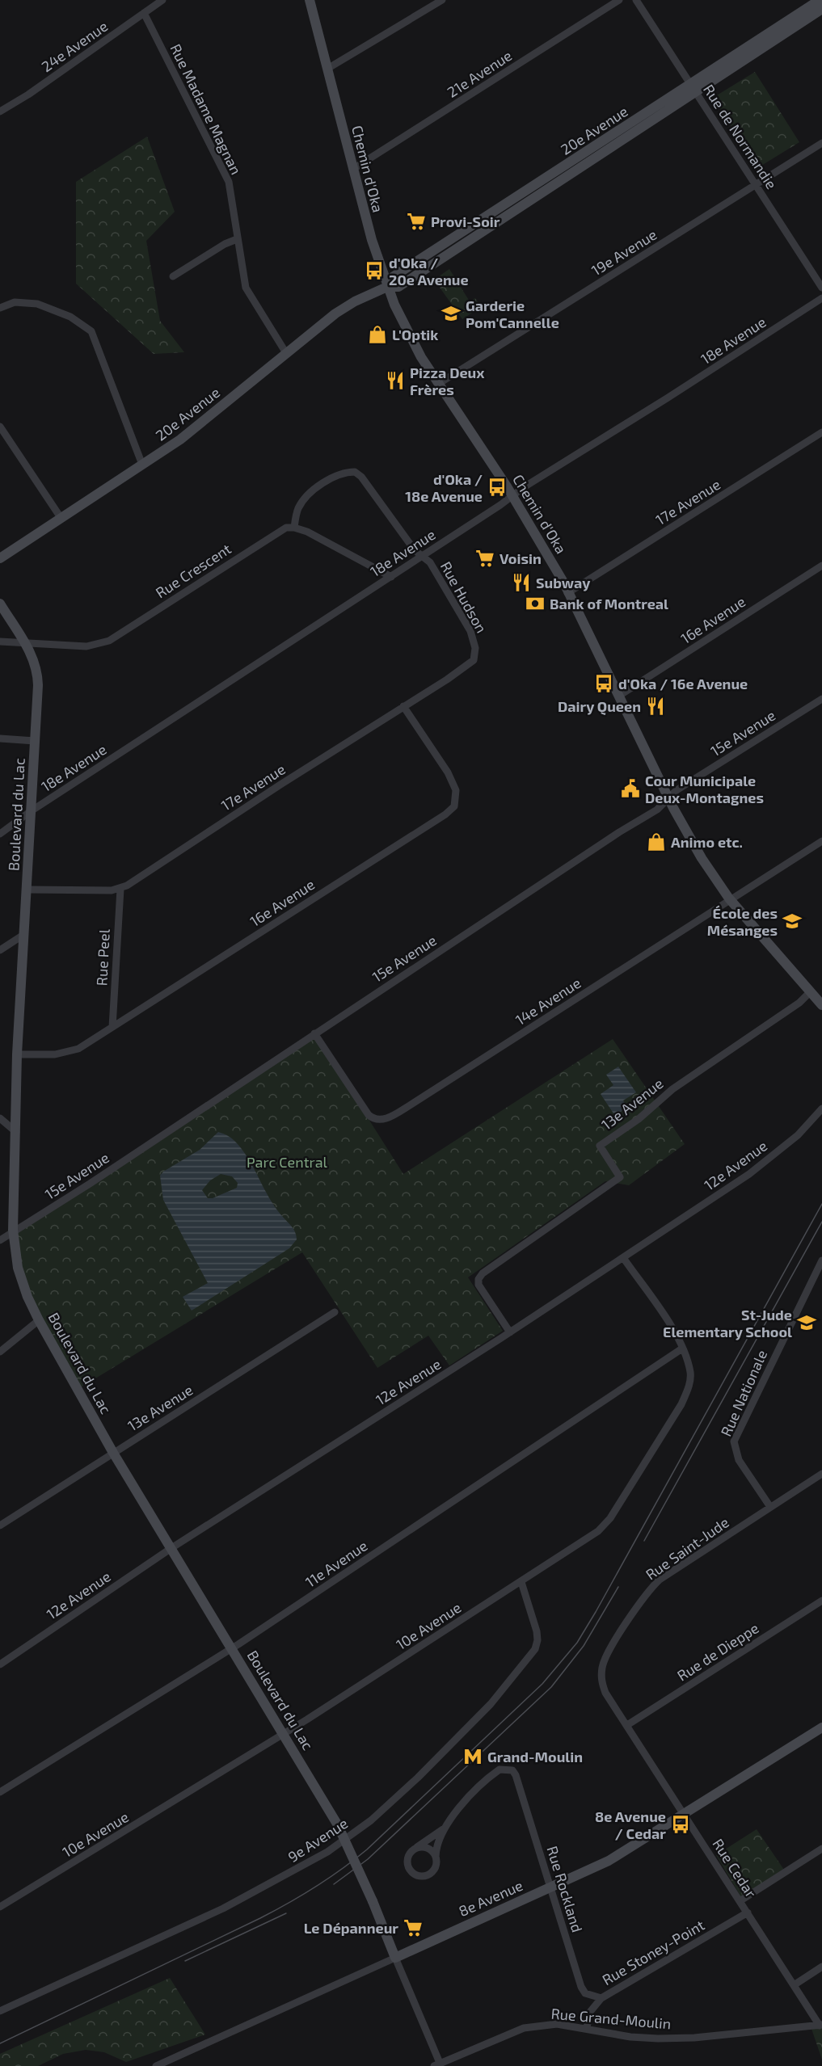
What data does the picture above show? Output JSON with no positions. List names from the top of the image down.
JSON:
{
  "streets": {
    "street": [
      "24e Avenue",
      "21e Avenue",
      "Rue Madame Magnan",
      "20e Avenue",
      "Rue de Normandie",
      "Chemin d'Oka",
      "19e Avenue",
      "18e Avenue",
      "17e Avenue",
      "Rue Crescent",
      "Rue Hudson",
      "16e Avenue",
      "15e Avenue",
      "Boulevard du Lac",
      "Rue Peel",
      "14e Avenue",
      "13e Avenue",
      "12e Avenue",
      "Rue Nationale",
      "Rue Saint-Jude",
      "11e Avenue",
      "10e Avenue",
      "Rue de Dieppe",
      "9e Avenue",
      "Rue Cedar",
      "Rue Rockland",
      "8e Avenue",
      "Rue Stoney-Point",
      "Rue Grand-Moulin"
    ]
  },
  "crossings": [
    ["24e Avenue", "Rue Madame Magnan"],
    ["21e Avenue", "Chemin d'Oka"],
    ["Rue Madame Magnan", "20e Avenue"],
    ["20e Avenue", "Rue de Normandie"],
    ["20e Avenue", "Chemin d'Oka"],
    ["Rue de Normandie", "19e Avenue"],
    ["Chemin d'Oka", "19e Avenue"],
    ["Chemin d'Oka", "18e Avenue"],
    ["Chemin d'Oka", "17e Avenue"],
    ["Chemin d'Oka", "16e Avenue"],
    ["Chemin d'Oka", "15e Avenue"],
    ["Chemin d'Oka", "14e Avenue"],
    ["Chemin d'Oka", "13e Avenue"],
    ["18e Avenue", "Rue Hudson"],
    ["18e Avenue", "Boulevard du Lac"],
    ["17e Avenue", "Rue Hudson"],
    ["17e Avenue", "16e Avenue"],
    ["17e Avenue", "Rue Peel"],
    ["Rue Crescent", "Rue Hudson"],
    ["Rue Crescent", "Boulevard du Lac"],
    ["16e Avenue", "Boulevard du Lac"],
    ["16e Avenue", "Rue Peel"],
    ["15e Avenue", "Boulevard du Lac"],
    ["15e Avenue", "14e Avenue"],
    ["Boulevard du Lac", "13e Avenue"],
    ["Boulevard du Lac", "12e Avenue"],
    ["Boulevard du Lac", "11e Avenue"],
    ["Boulevard du Lac", "10e Avenue"],
    ["Boulevard du Lac", "8e Avenue"],
    ["Boulevard du Lac", "Rue Grand-Moulin"],
    ["13e Avenue", "12e Avenue"],
    ["12e Avenue", "10e Avenue"],
    ["Rue Nationale", "Rue Saint-Jude"],
    ["Rue Saint-Jude", "Rue de Dieppe"],
    ["Rue Saint-Jude", "Rue Cedar"],
    ["11e Avenue", "10e Avenue"],
    ["10e Avenue", "9e Avenue"],
    ["Rue de Dieppe", "Rue Cedar"],
    ["Rue Cedar", "8e Avenue"],
    ["Rue Cedar", "Rue Stoney-Point"],
    ["Rue Cedar", "Rue Grand-Moulin"],
    ["Rue Rockland", "8e Avenue"],
    ["Rue Rockland", "Rue Stoney-Point"],
    ["Rue Stoney-Point", "Rue Grand-Moulin"]
  ],
  "parks": ["Parc Central"],
  "places": {
    "supermarket": ["Provi-Soir", "Voisin", "Le Dépanneur"],
    "bus stop": [
      "d'Oka / 20e Avenue",
      "d'Oka / 18e Avenue",
      "d'Oka / 16e Avenue",
      "8e Avenue / Cedar"
    ],
    "school or university": ["Garderie Pom'Cannelle", "École des Mésanges", "St-Jude Elementary School"],
    "shop": ["L'Optik", "Animo etc."],
    "restaurant": ["Pizza Deux Frères", "Subway", "Dairy Queen"],
    "bank": ["Bank of Montreal"],
    "public building": ["Cour Municipale Deux-Montagnes"],
    "metro station": ["Grand-Moulin"]
  }
}
